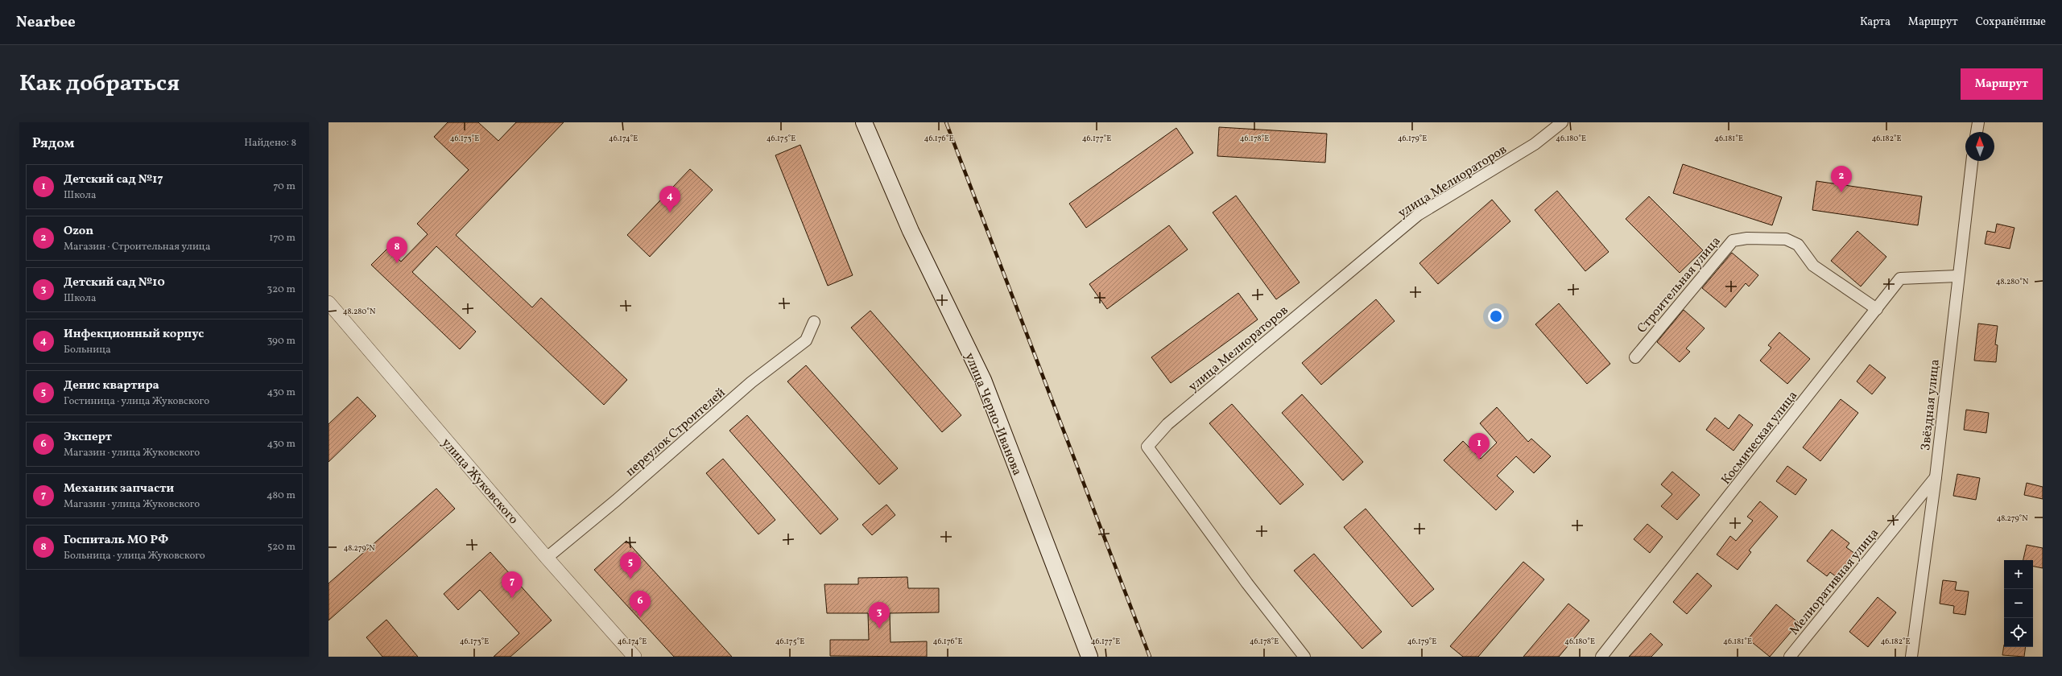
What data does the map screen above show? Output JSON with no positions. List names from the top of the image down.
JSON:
{
  "streets": {
    "main road": ["улица Черно-Иванова"],
    "street": [
      "улица Мелиораторов",
      "Строительная улица",
      "Звёздная улица",
      "переулок Строителей",
      "Космическая улица",
      "улица Жуковского",
      "Мелиоративная улица"
    ]
  },
  "crossings": [
    ["Строительная улица", "Космическая улица"],
    ["Звёздная улица", "Космическая улица"],
    ["Звёздная улица", "Мелиоративная улица"],
    ["переулок Строителей", "улица Жуковского"]
  ],
  "north": "top",
  "page": {
    "header": "Nearbee",
    "nav": ["Карта", "Маршрут", "Сохранённые"],
    "title": "Как добраться",
    "buttons": "Маршрут",
    "heading": ["Рядом", "Найдено: 8"],
    "list": [
      {
        "mark": "1",
        "name": "Детский сад №17",
        "note": "Школа",
        "value": "70 m"
      },
      {
        "mark": "2",
        "name": "Ozon",
        "note": "Магазин · Строительная улица",
        "value": "170 m"
      },
      {
        "mark": "3",
        "name": "Детский сад №10",
        "note": "Школа",
        "value": "320 m"
      },
      {
        "mark": "4",
        "name": "Инфекционный корпус",
        "note": "Больница",
        "value": "390 m"
      },
      {
        "mark": "5",
        "name": "Денис квартира",
        "note": "Гостиница · улица Жуковского",
        "value": "430 m"
      },
      {
        "mark": "6",
        "name": "Эксперт",
        "note": "Магазин · улица Жуковского",
        "value": "430 m"
      },
      {
        "mark": "7",
        "name": "Механик запчасти",
        "note": "Магазин · улица Жуковского",
        "value": "480 m"
      },
      {
        "mark": "8",
        "name": "Госпиталь МО РФ",
        "note": "Больница · улица Жуковского",
        "value": "520 m"
      }
    ],
    "pins": [
      "2",
      "4",
      "8",
      "1",
      "5",
      "7",
      "6",
      "3"
    ],
    "map_buttons": ["+", "−"]
  },
  "coordinates": [
    "46.173°E",
    "46.174°E",
    "46.175°E",
    "46.176°E",
    "46.177°E",
    "46.178°E",
    "46.179°E",
    "46.180°E",
    "46.181°E",
    "46.182°E",
    "48.280°N",
    "48.279°N"
  ]
}
